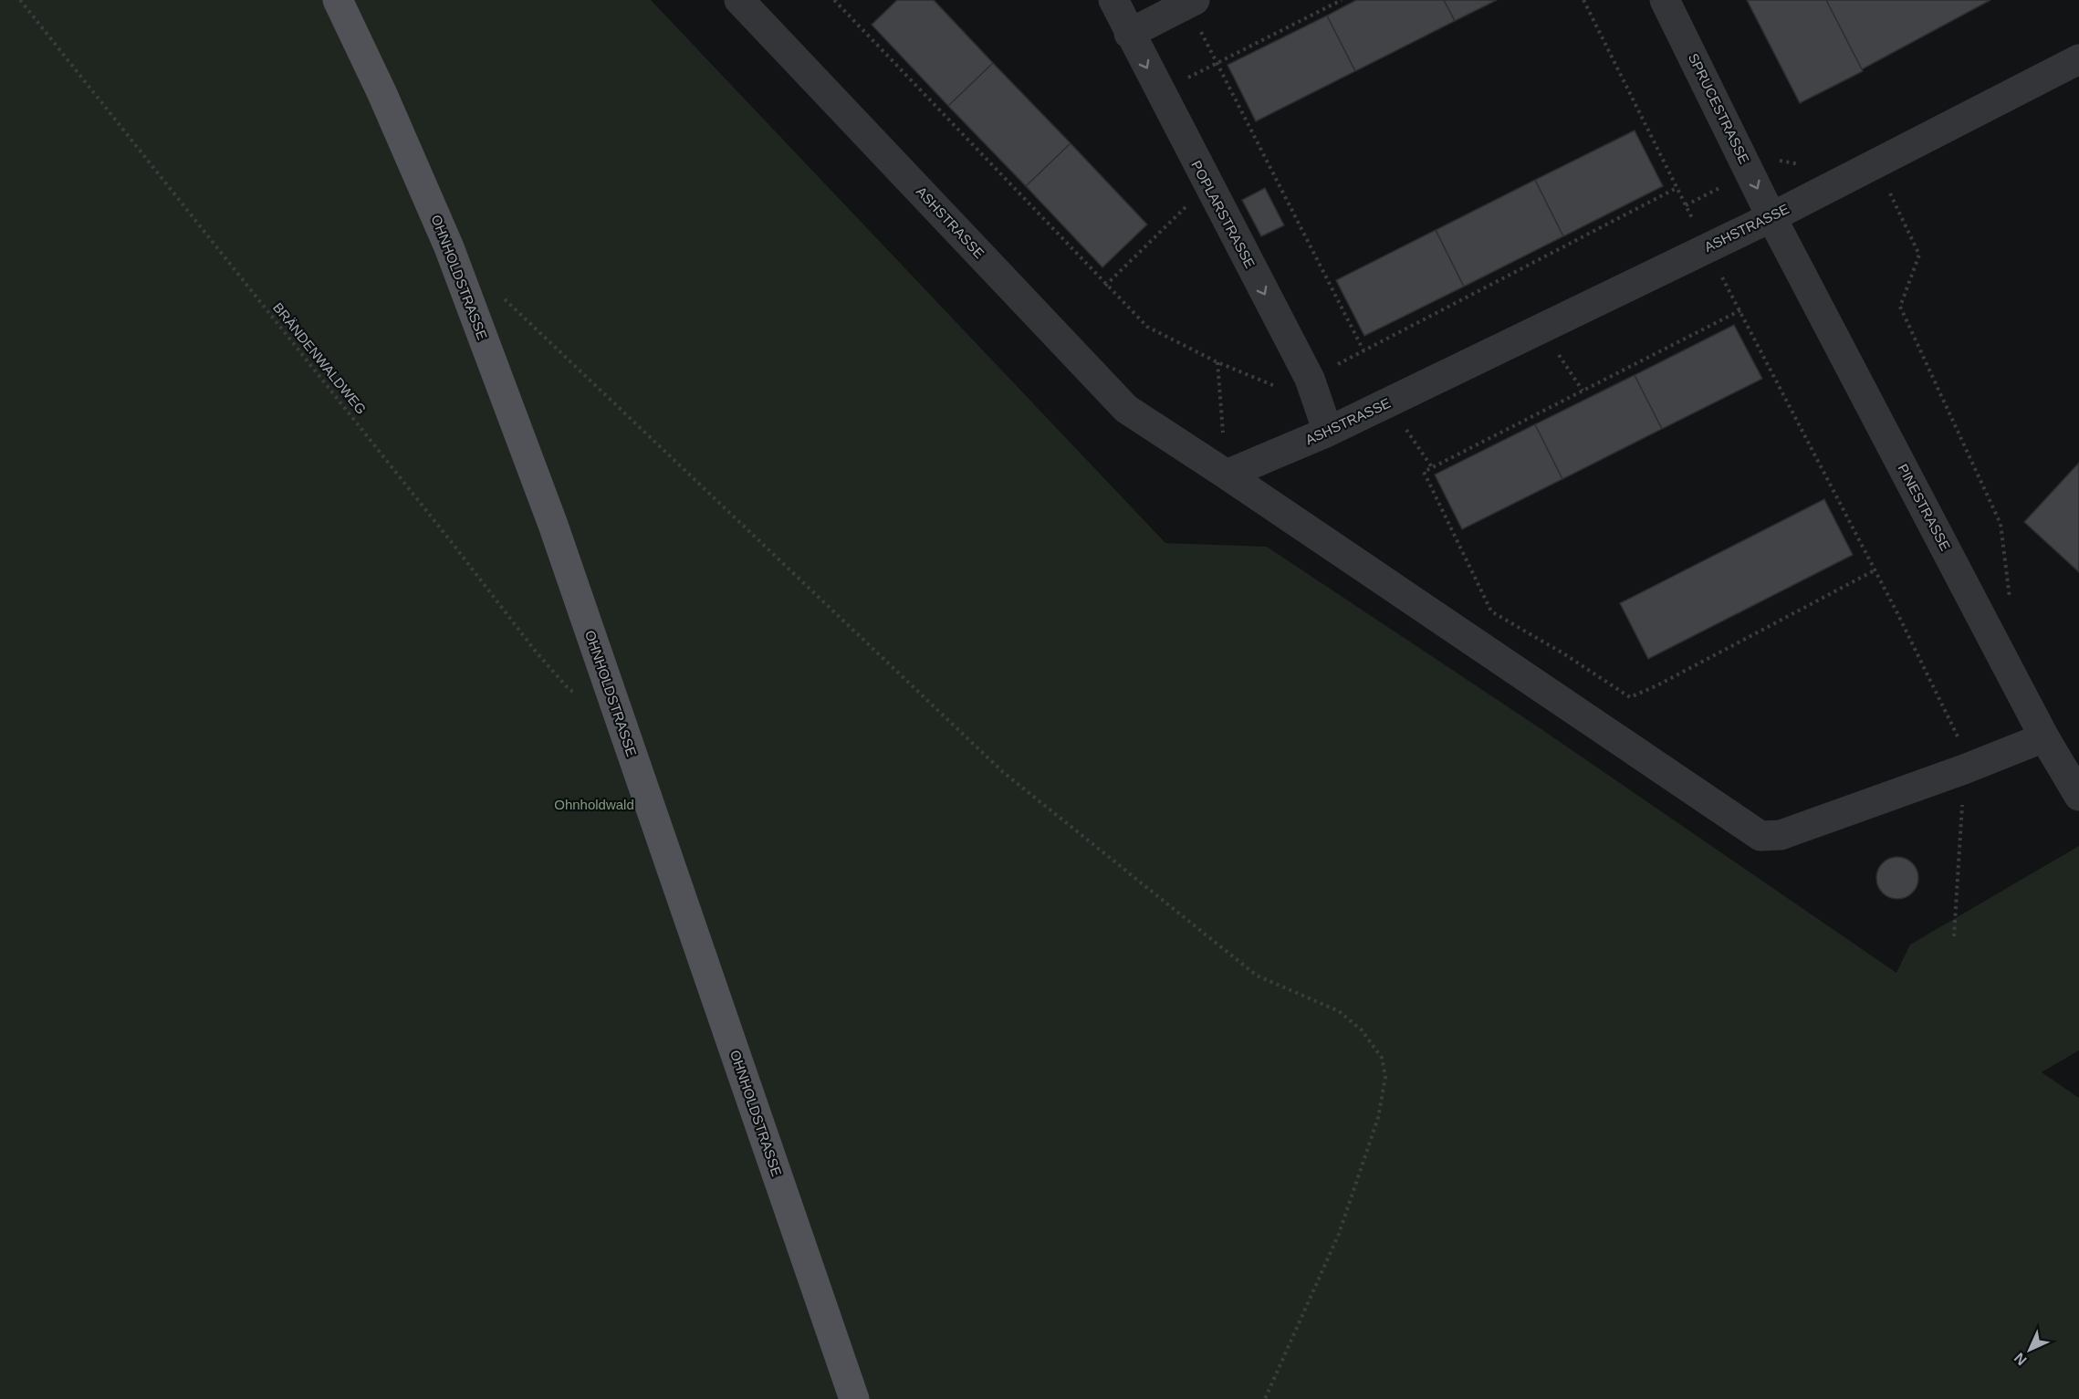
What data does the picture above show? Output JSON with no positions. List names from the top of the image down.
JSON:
{
  "streets": {
    "main road": ["OHNHOLDSTRASSE"],
    "street": [
      "SPRUCESTRASSE",
      "POPLARSTRASSE",
      "ASHSTRASSE",
      "PINESTRASSE"
    ],
    "path": ["BRÄNDENWALDWEG"]
  },
  "crossings": [
    ["SPRUCESTRASSE", "ASHSTRASSE"],
    ["SPRUCESTRASSE", "PINESTRASSE"],
    ["POPLARSTRASSE", "ASHSTRASSE"],
    ["ASHSTRASSE", "PINESTRASSE"],
    ["OHNHOLDSTRASSE", "BRÄNDENWALDWEG"]
  ],
  "one_way": ["POPLARSTRASSE"],
  "parks": ["Ohnholdwald"],
  "north": "bottom left"
}
